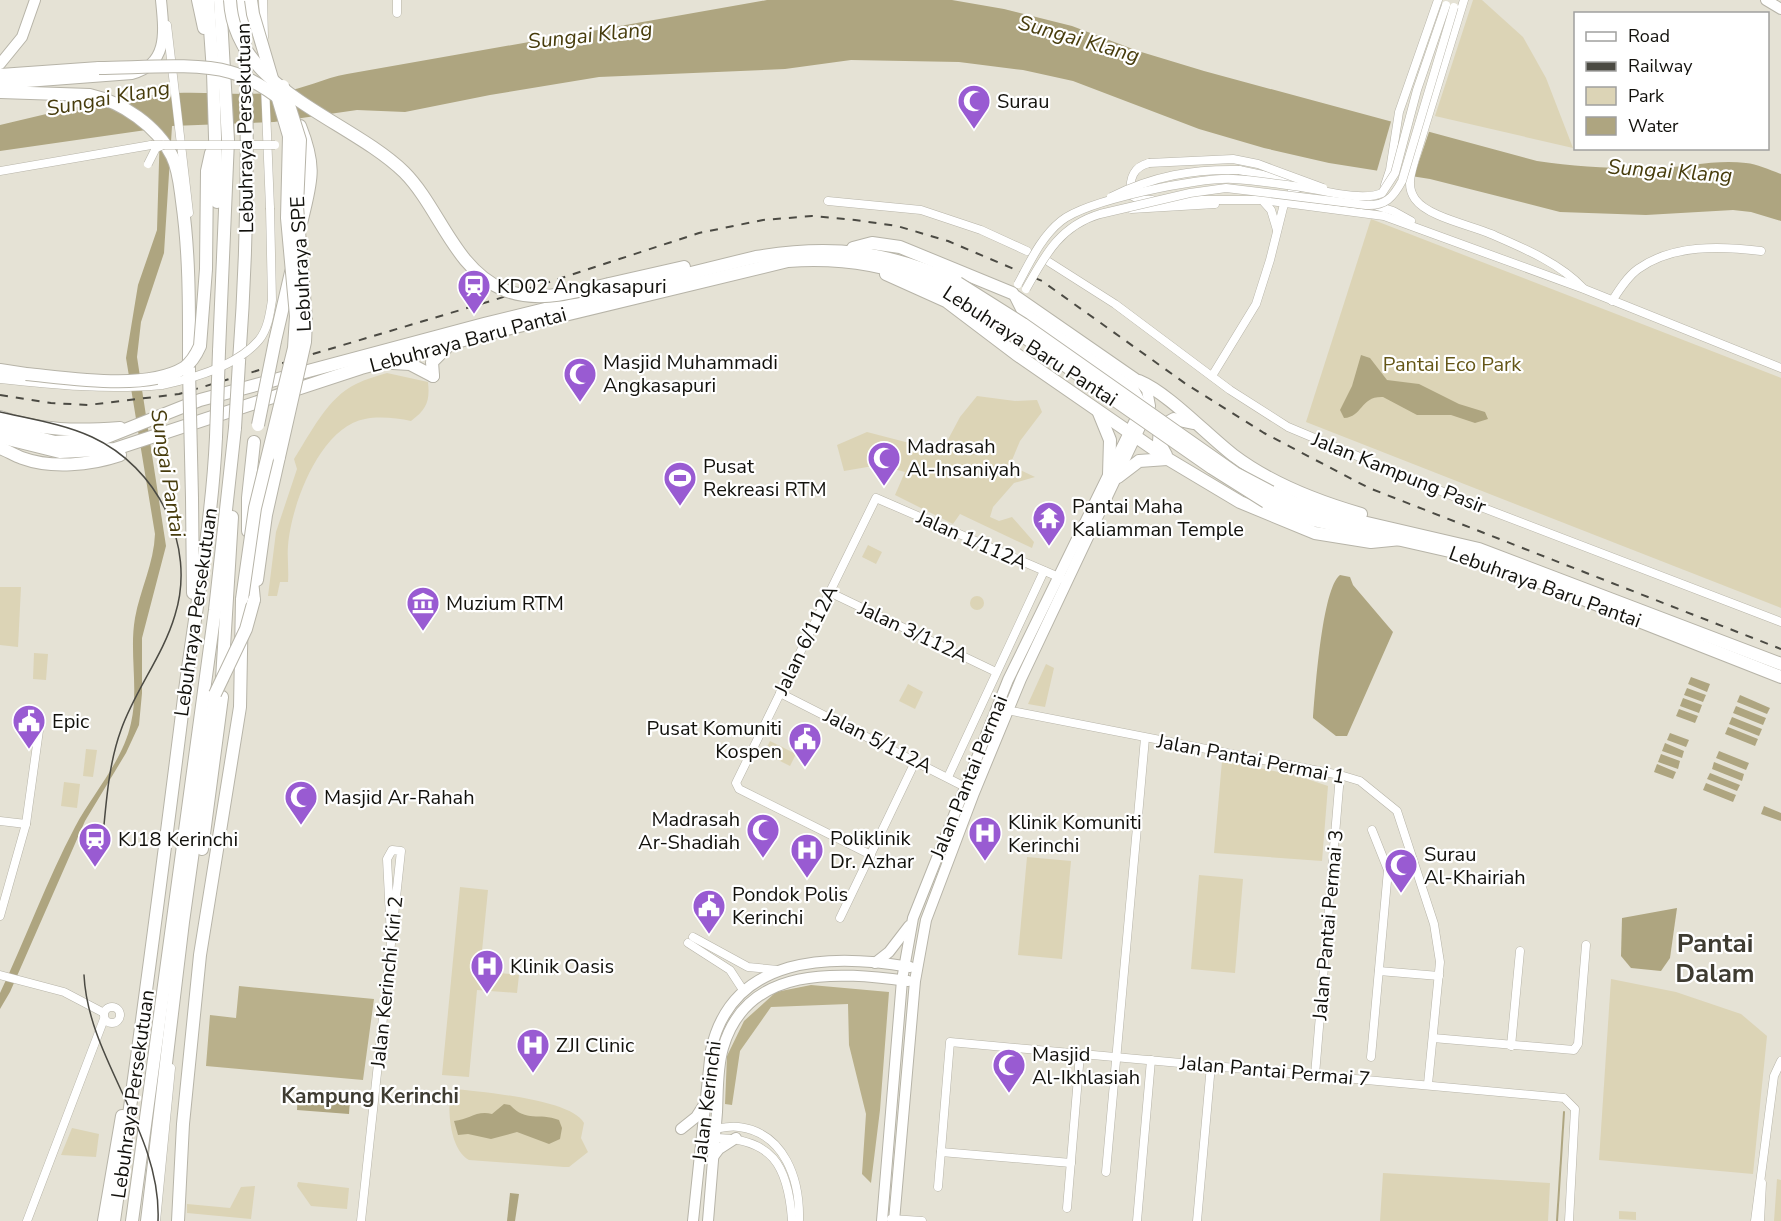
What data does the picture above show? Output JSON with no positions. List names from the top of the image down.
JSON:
{
  "streets": {
    "highway": ["Lebuhraya Persekutuan", "Lebuhraya SPE", "Lebuhraya Baru Pantai"],
    "main road": ["Jalan Pantai Permai", "Jalan Kerinchi"],
    "street": [
      "Jalan Kampung Pasir",
      "Jalan 1/112A",
      "Jalan 3/112A",
      "Jalan 6/112A",
      "Jalan 5/112A",
      "Jalan Pantai Permai 1",
      "Jalan Pantai Permai 3",
      "Jalan Kerinchi Kiri 2",
      "Jalan Pantai Permai 7"
    ]
  },
  "crossings": [
    ["Lebuhraya Persekutuan", "Lebuhraya SPE"],
    ["Jalan 1/112A", "Jalan 6/112A"],
    ["Jalan 1/112A", "Jalan Pantai Permai"],
    ["Jalan 3/112A", "Jalan 6/112A"],
    ["Jalan 6/112A", "Jalan 5/112A"],
    ["Jalan 5/112A", "Jalan Pantai Permai"],
    ["Jalan Pantai Permai 1", "Jalan Pantai Permai"],
    ["Jalan Pantai Permai 1", "Jalan Pantai Permai 3"],
    ["Jalan Pantai Permai 1", "Jalan Pantai Permai 7"],
    ["Jalan Pantai Permai", "Jalan Kerinchi"],
    ["Jalan Pantai Permai 3", "Jalan Pantai Permai 7"]
  ],
  "districts": ["Pantai Dalam", "Kampung Kerinchi"],
  "water": ["Sungai Klang", "Sungai Pantai"],
  "parks": ["Pantai Eco Park"],
  "places": {
    "mosque": [
      "Surau",
      "Masjid Muhammadi Angkasapuri",
      "Madrasah Al-Insaniyah",
      "Masjid Ar-Rahah",
      "Madrasah Ar-Shadiah",
      "Surau Al-Khairiah",
      "Masjid Al-Ikhlasiah"
    ],
    "station": ["KD02 Angkasapuri", "KJ18 Kerinchi"],
    "sports": ["Pusat Rekreasi RTM"],
    "temple": ["Pantai Maha Kaliamman Temple"],
    "museum": ["Muzium RTM"],
    "public building": ["Epic", "Pusat Komuniti Kospen", "Pondok Polis Kerinchi"],
    "hospital": [
      "Klinik Komuniti Kerinchi",
      "Poliklinik Dr. Azhar",
      "Klinik Oasis",
      "ZJI Clinic"
    ]
  },
  "legend": [
    "Road",
    "Railway",
    "Park",
    "Water"
  ]
}
